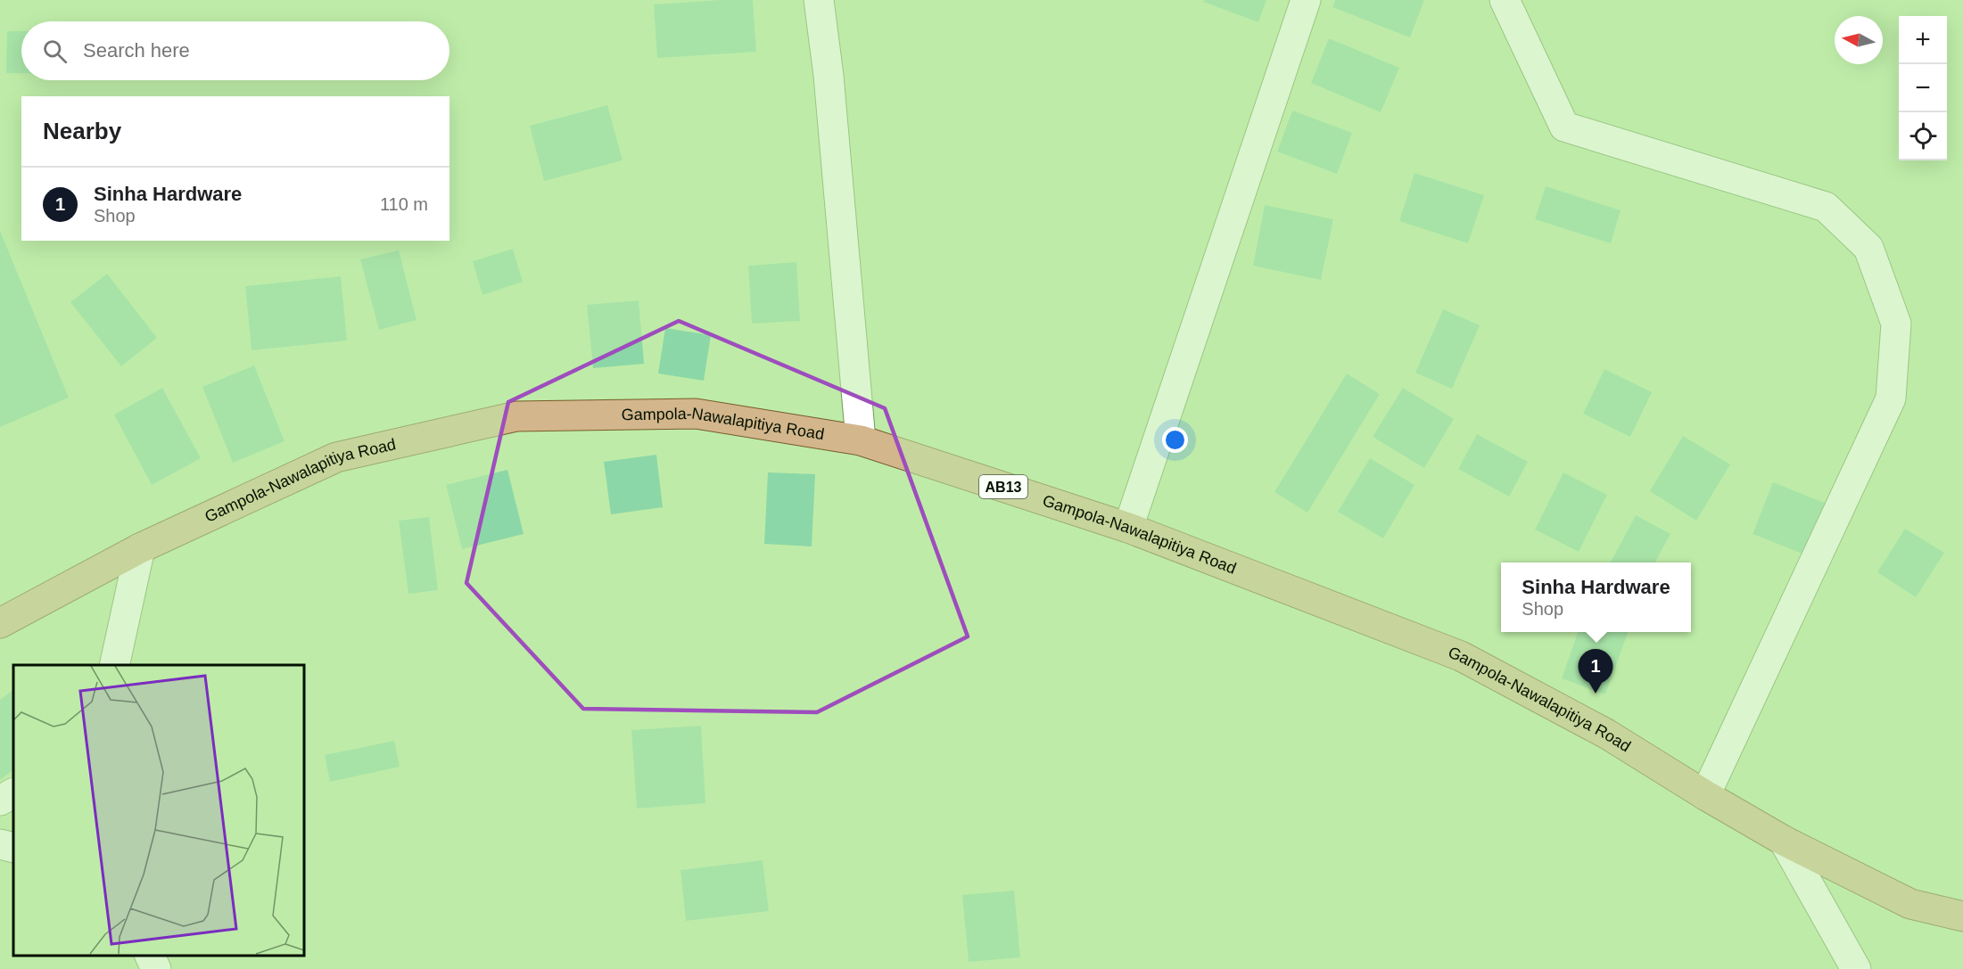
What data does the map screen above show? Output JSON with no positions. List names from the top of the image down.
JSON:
{
  "streets": {
    "main road": ["Gampola-Nawalapitiya Road", "AB13"]
  },
  "north": "left",
  "page": {
    "map_buttons": ["+", "−"],
    "search": "Search here",
    "heading": "Nearby",
    "list": [
      {
        "mark": "1",
        "name": "Sinha Hardware",
        "note": "Shop",
        "value": "110 m"
      }
    ],
    "popup": ["Sinha Hardware", "Shop"],
    "pins": "1"
  }
}
